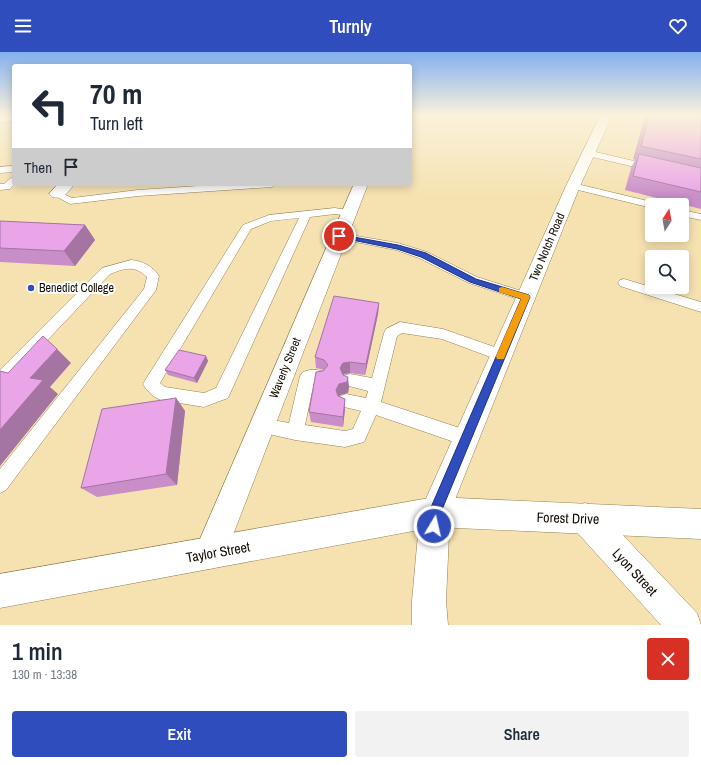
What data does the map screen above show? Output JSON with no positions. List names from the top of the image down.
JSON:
{
  "streets": {
    "main road": [
      "Two Notch Road",
      "Waverly Street",
      "Forest Drive",
      "Taylor Street",
      "Lyon Street"
    ]
  },
  "crossings": [
    ["Two Notch Road", "Forest Drive"],
    ["Two Notch Road", "Taylor Street"],
    ["Waverly Street", "Taylor Street"],
    ["Forest Drive", "Taylor Street"],
    ["Forest Drive", "Lyon Street"]
  ],
  "places": ["Benedict College"],
  "north": "top",
  "page": {
    "header": "Turnly",
    "turn": ["70 m", "Turn left"],
    "then": "Then",
    "heading": ["1 min", "130 m · 13:38"],
    "buttons": ["Exit", "Share"]
  }
}
